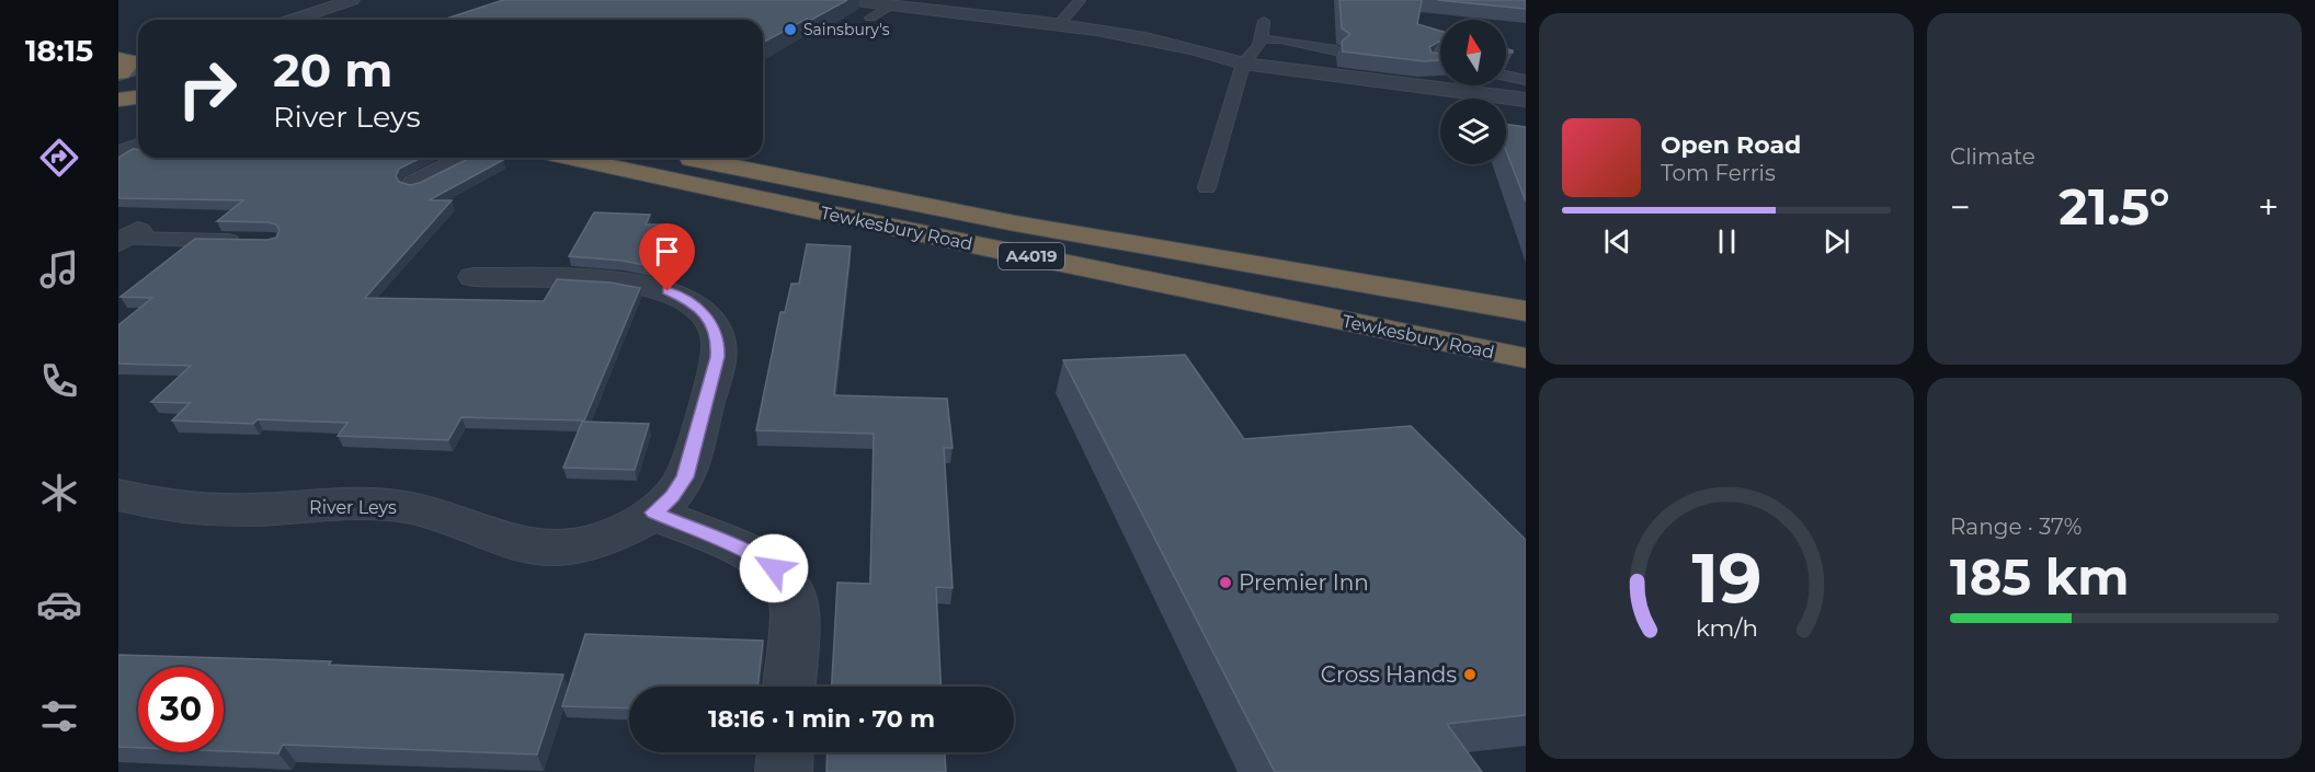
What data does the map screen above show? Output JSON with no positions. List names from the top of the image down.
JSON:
{
  "streets": {
    "highway": ["Tewkesbury Road", "A4019"],
    "street": ["River Leys"]
  },
  "places": ["Sainsbury's", "Premier Inn", "Cross Hands"],
  "north": "top",
  "page": {
    "tabs": "18:15",
    "tile": [
      "Climate",
      ["Range · 37%", "185 km"]
    ],
    "turn": ["20 m", "River Leys"],
    "song": ["Open Road", "Tom Ferris"],
    "heat": ["−", "21.5°", "+"],
    "limit": "30",
    "trip": "18:16 · 1 min · 70 m",
    "gauge": ["19", "km/h"]
  }
}
